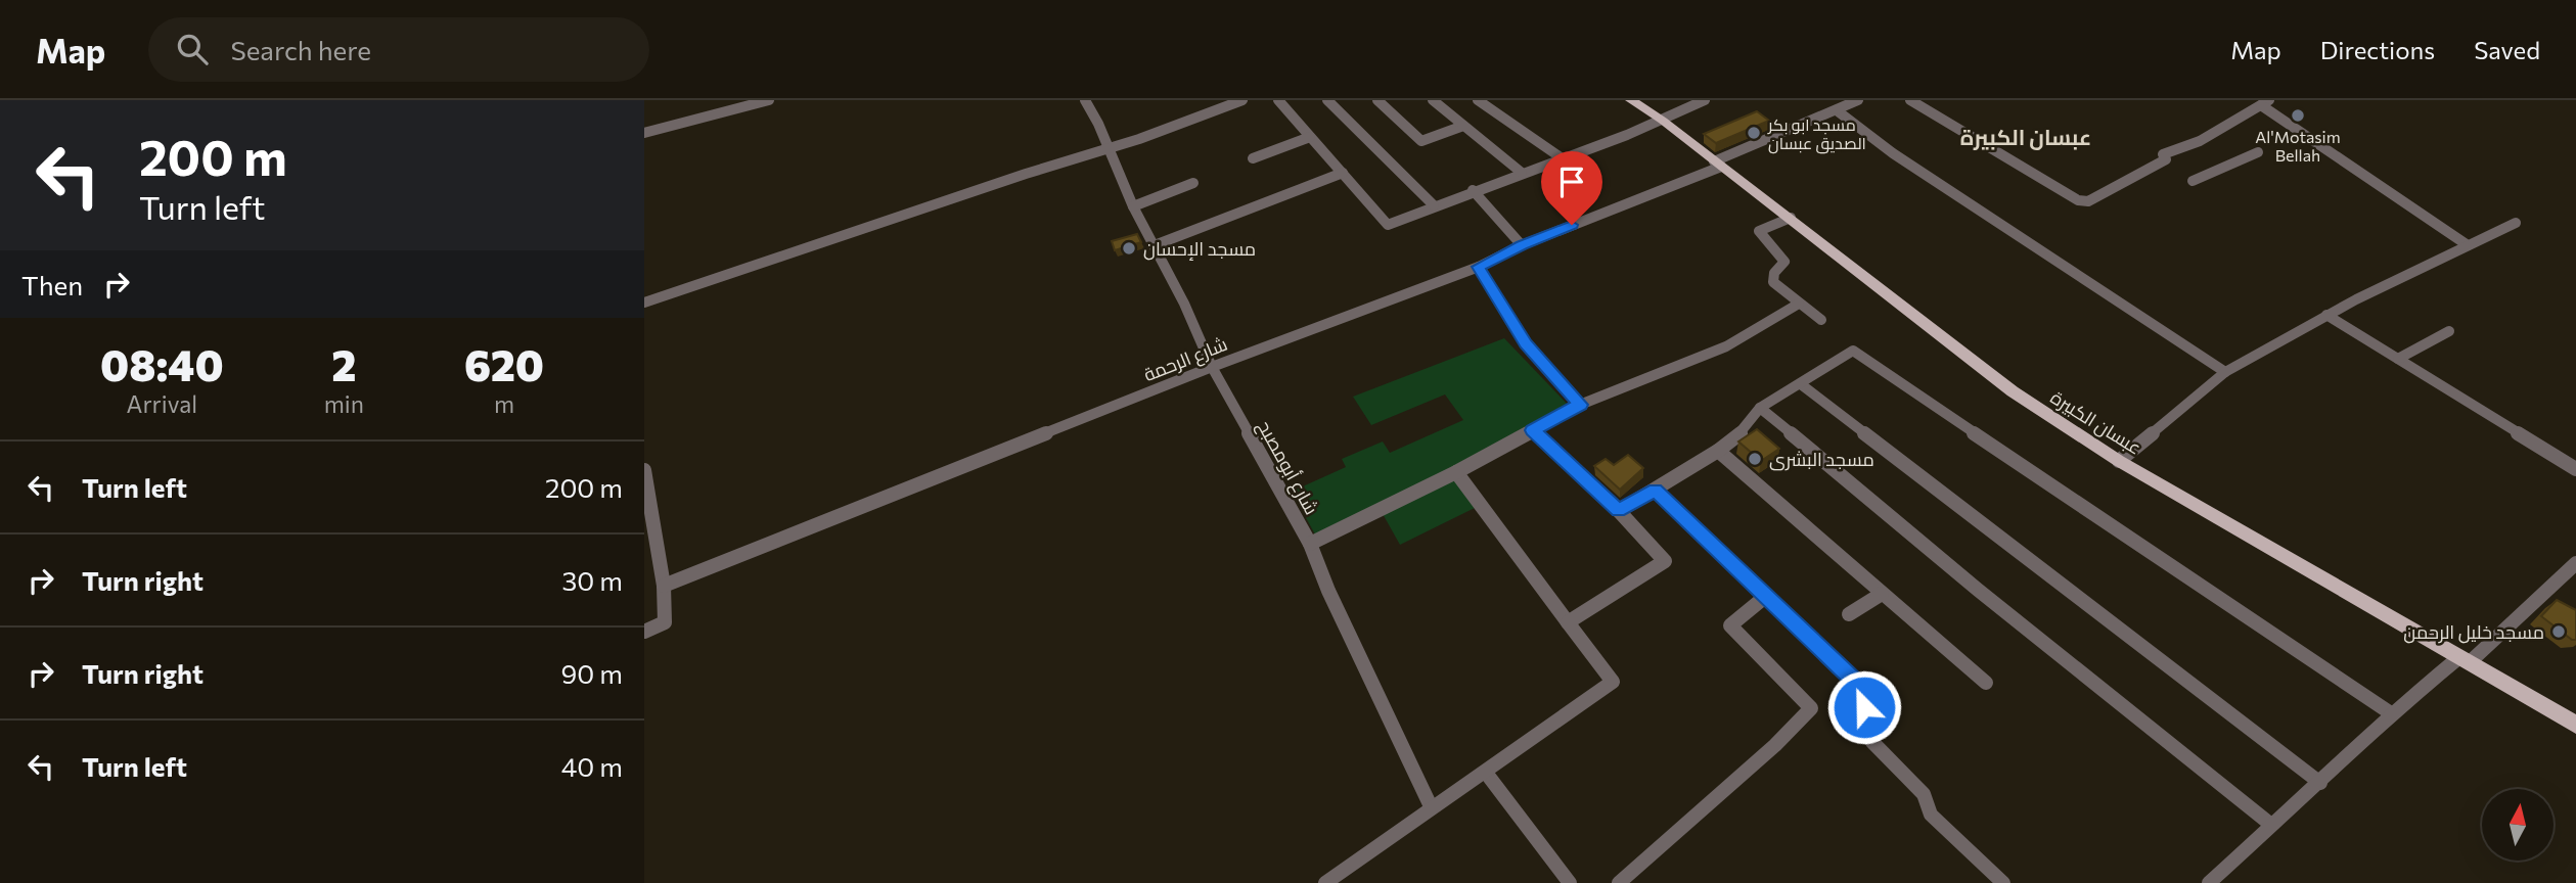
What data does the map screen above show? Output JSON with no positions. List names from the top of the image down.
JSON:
{
  "streets": {
    "main road": ["عبسان الكبيرة"],
    "street": ["شارع الرحمة", "شارع أبومصبح"]
  },
  "crossings": [
    ["شارع الرحمة", "عبسان الكبيرة"],
    ["شارع الرحمة", "شارع أبومصبح"]
  ],
  "districts": ["عبسان الكبيرة"],
  "places": [
    "Al'Motasim Bellah",
    "مسجد ابو بكر الصديق عبسان",
    "مسجد الإحسان",
    "مسجد البشرى",
    "مسجد خليل الرحمن"
  ],
  "north": "top",
  "page": {
    "header": "Map",
    "search": "Search here",
    "nav": ["Map", "Directions", "Saved"],
    "turn": ["200 m", "Turn left"],
    "then": "Then",
    "eta": [
      "08:40",
      "Arrival",
      "2",
      "min",
      "620",
      "m"
    ],
    "list": [
      {
        "name": "Turn left",
        "value": "200 m"
      },
      {
        "name": "Turn right",
        "value": "30 m"
      },
      {
        "name": "Turn right",
        "value": "90 m"
      },
      {
        "name": "Turn left",
        "value": "40 m"
      }
    ]
  }
}
